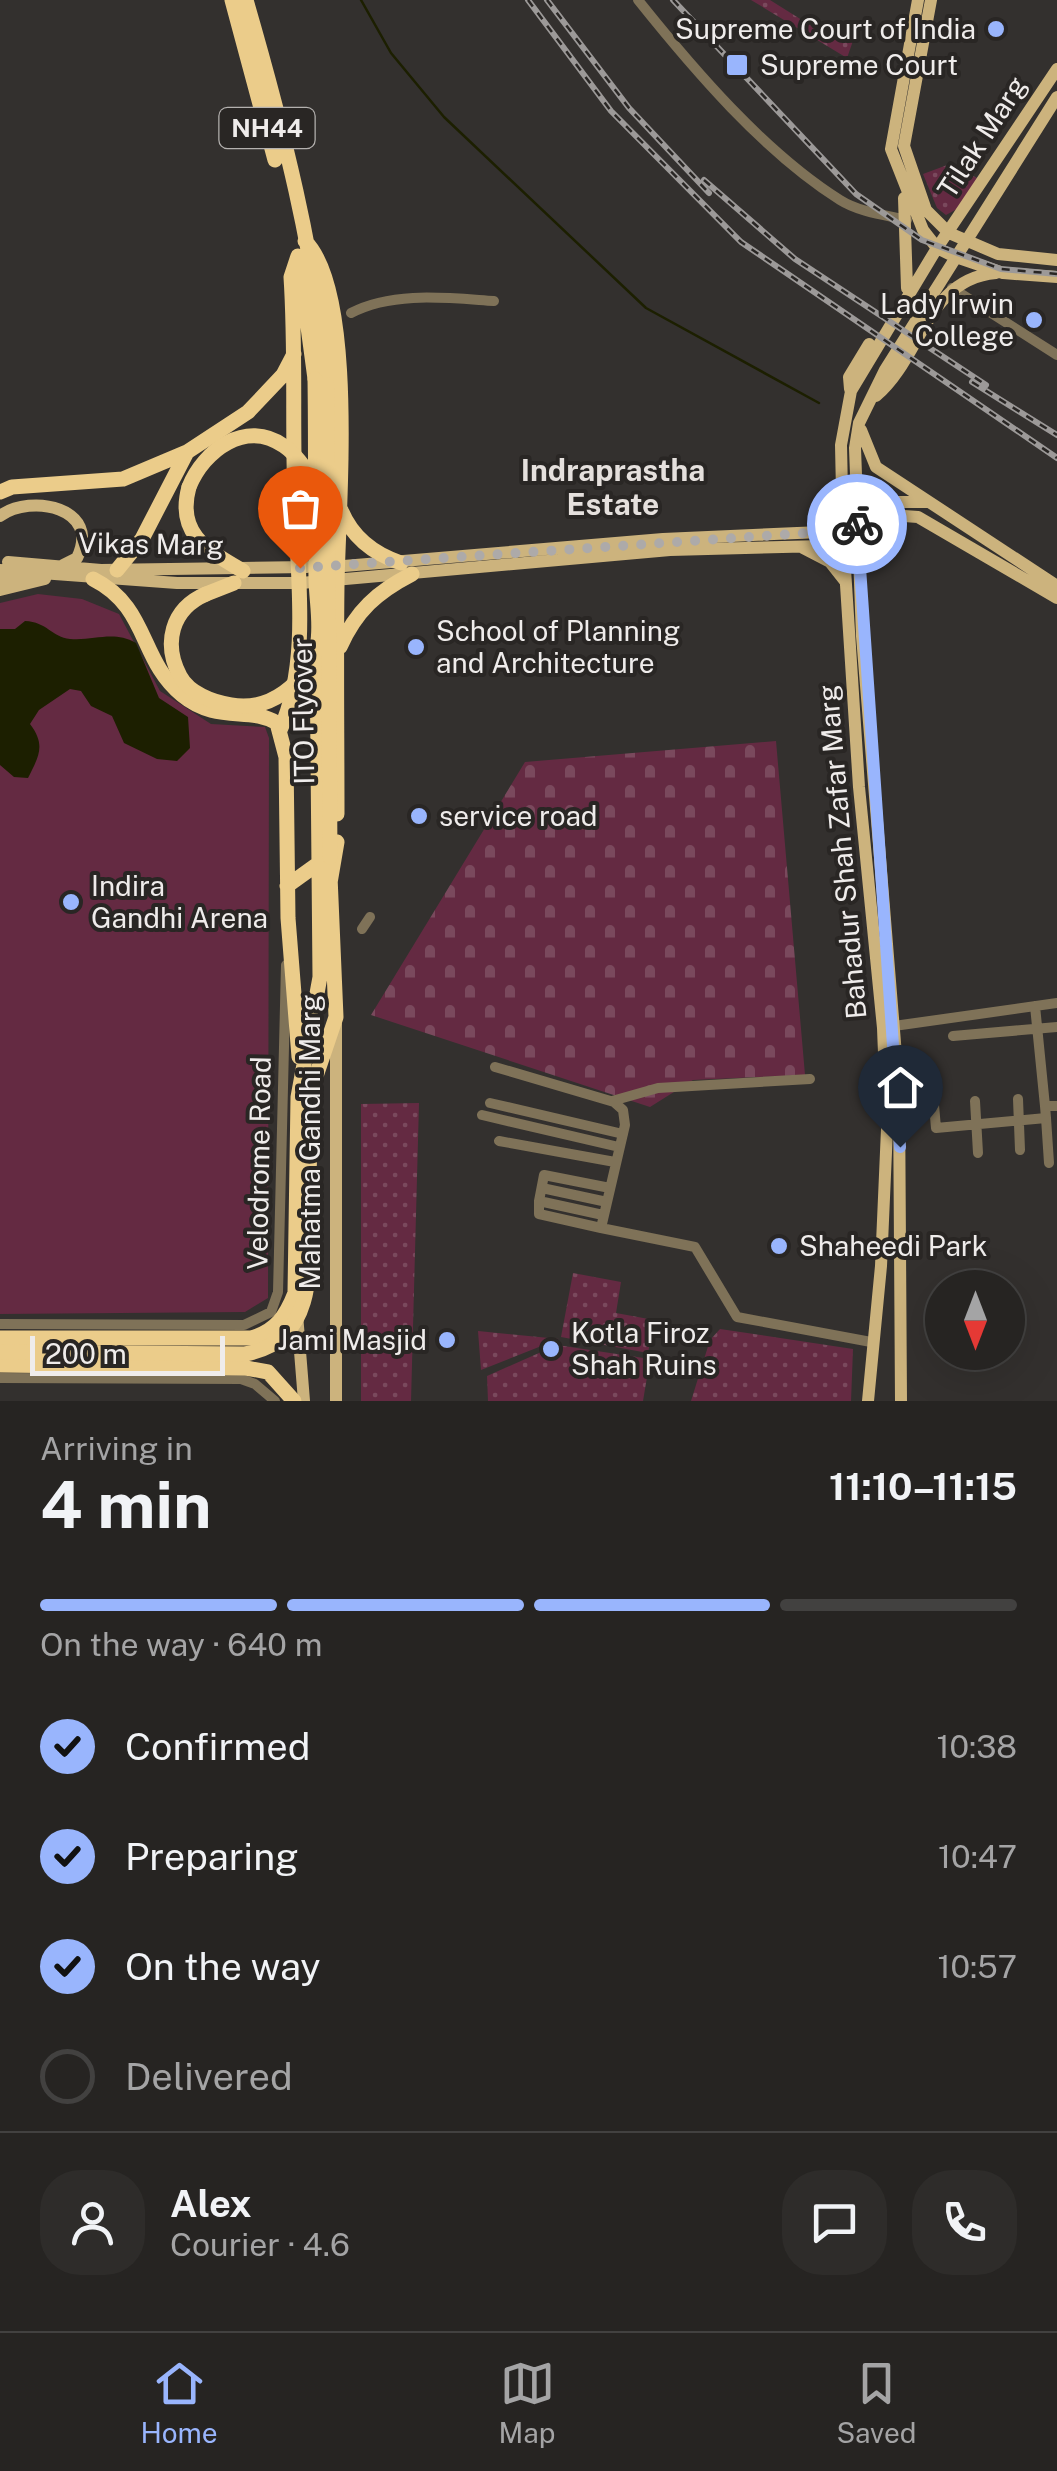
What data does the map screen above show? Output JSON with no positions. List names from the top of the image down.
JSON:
{
  "streets": {
    "highway": ["NH44", "ITO Flyover", "Mahatma Gandhi Marg"],
    "main road": ["Tilak Marg", "Vikas Marg", "Bahadur Shah Zafar Marg"],
    "street": ["Velodrome Road"]
  },
  "crossings": [
    ["NH44", "ITO Flyover"],
    ["ITO Flyover", "Mahatma Gandhi Marg"]
  ],
  "districts": ["Indraprastha Estate"],
  "places": {
    "other": [
      "Supreme Court of India",
      "Lady Irwin College",
      "School of Planning and Architecture",
      "service road",
      "Indira Gandhi Arena",
      "Shaheedi Park",
      "Jami Masjid",
      "Kotla Firoz Shah Ruins"
    ],
    "transit": ["Supreme Court"]
  },
  "scale_bar": "200 m",
  "north": "bottom",
  "page": {
    "scale": "200 m",
    "heading": ["4 min", "Arriving in", "11:10–11:15"],
    "panel": ["Alex", "Courier · 4.6"],
    "bar": "On the way · 640 m",
    "list": [
      ["Confirmed", "10:38"],
      ["Preparing", "10:47"],
      ["On the way", "10:57"],
      "Delivered"
    ],
    "tabs": ["Home", "Map", "Saved"]
  }
}
